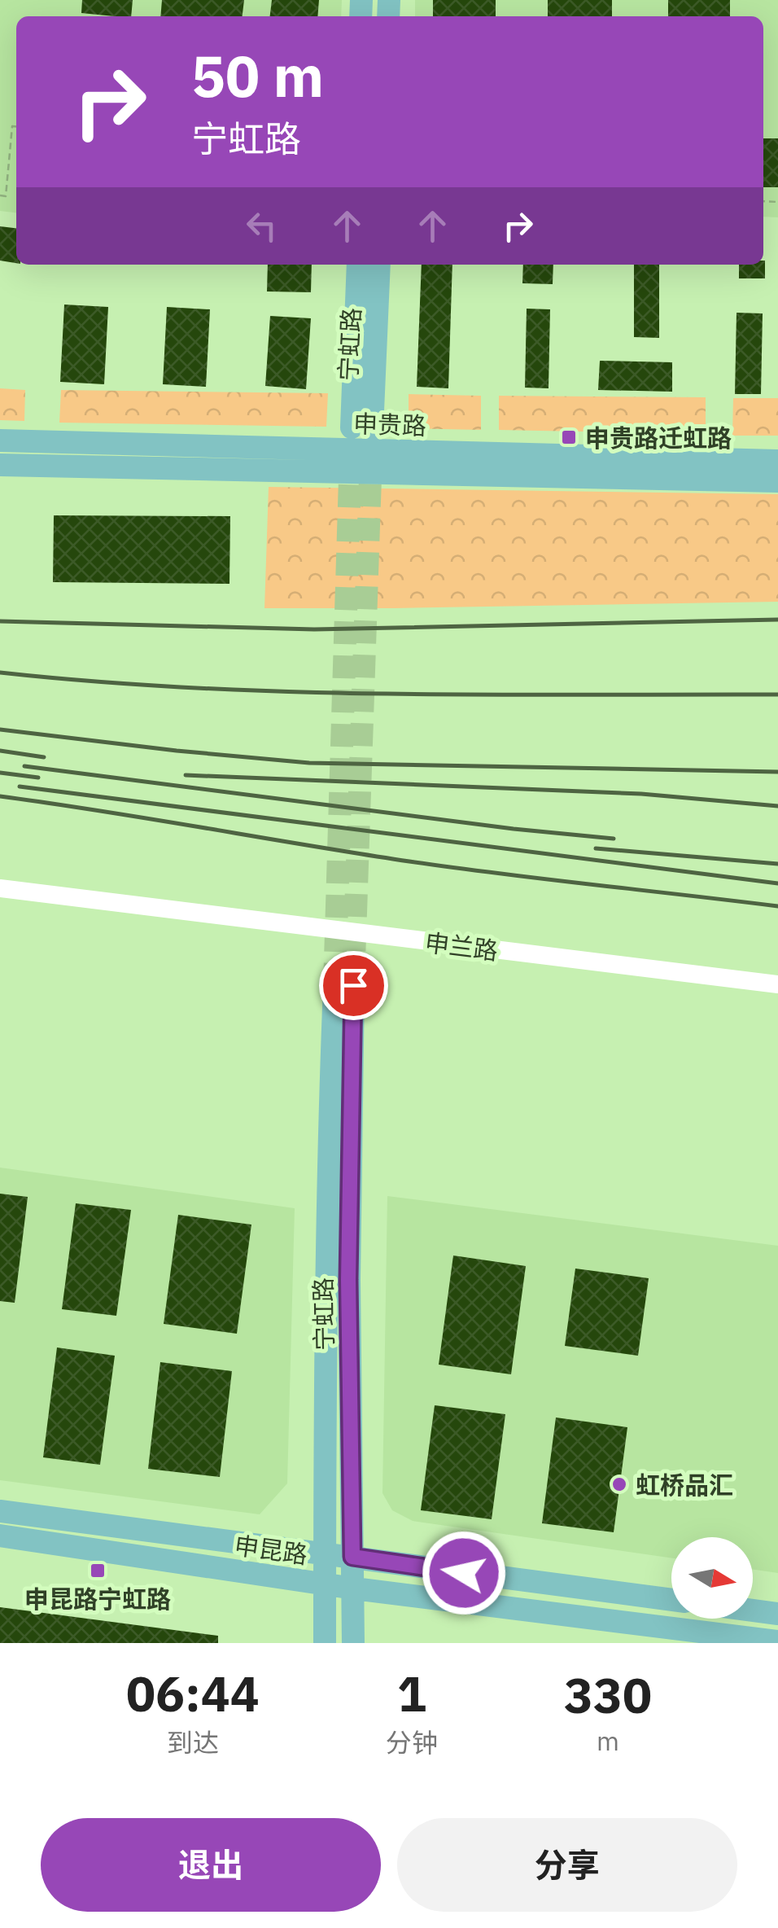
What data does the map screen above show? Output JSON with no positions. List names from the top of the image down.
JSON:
{
  "streets": {
    "main road": ["宁虹路", "申贵路", "申昆路"],
    "street": ["申兰路"]
  },
  "crossings": [
    ["宁虹路", "申昆路"]
  ],
  "places": {
    "transit": ["申贵路迁虹路", "申昆路宁虹路"],
    "other": ["虹桥品汇"]
  },
  "north": "right",
  "page": {
    "turn": ["50 m", "宁虹路"],
    "eta": [
      "06:44",
      "到达",
      "1",
      "分钟",
      "330",
      "m"
    ],
    "buttons": ["退出", "分享"]
  }
}
